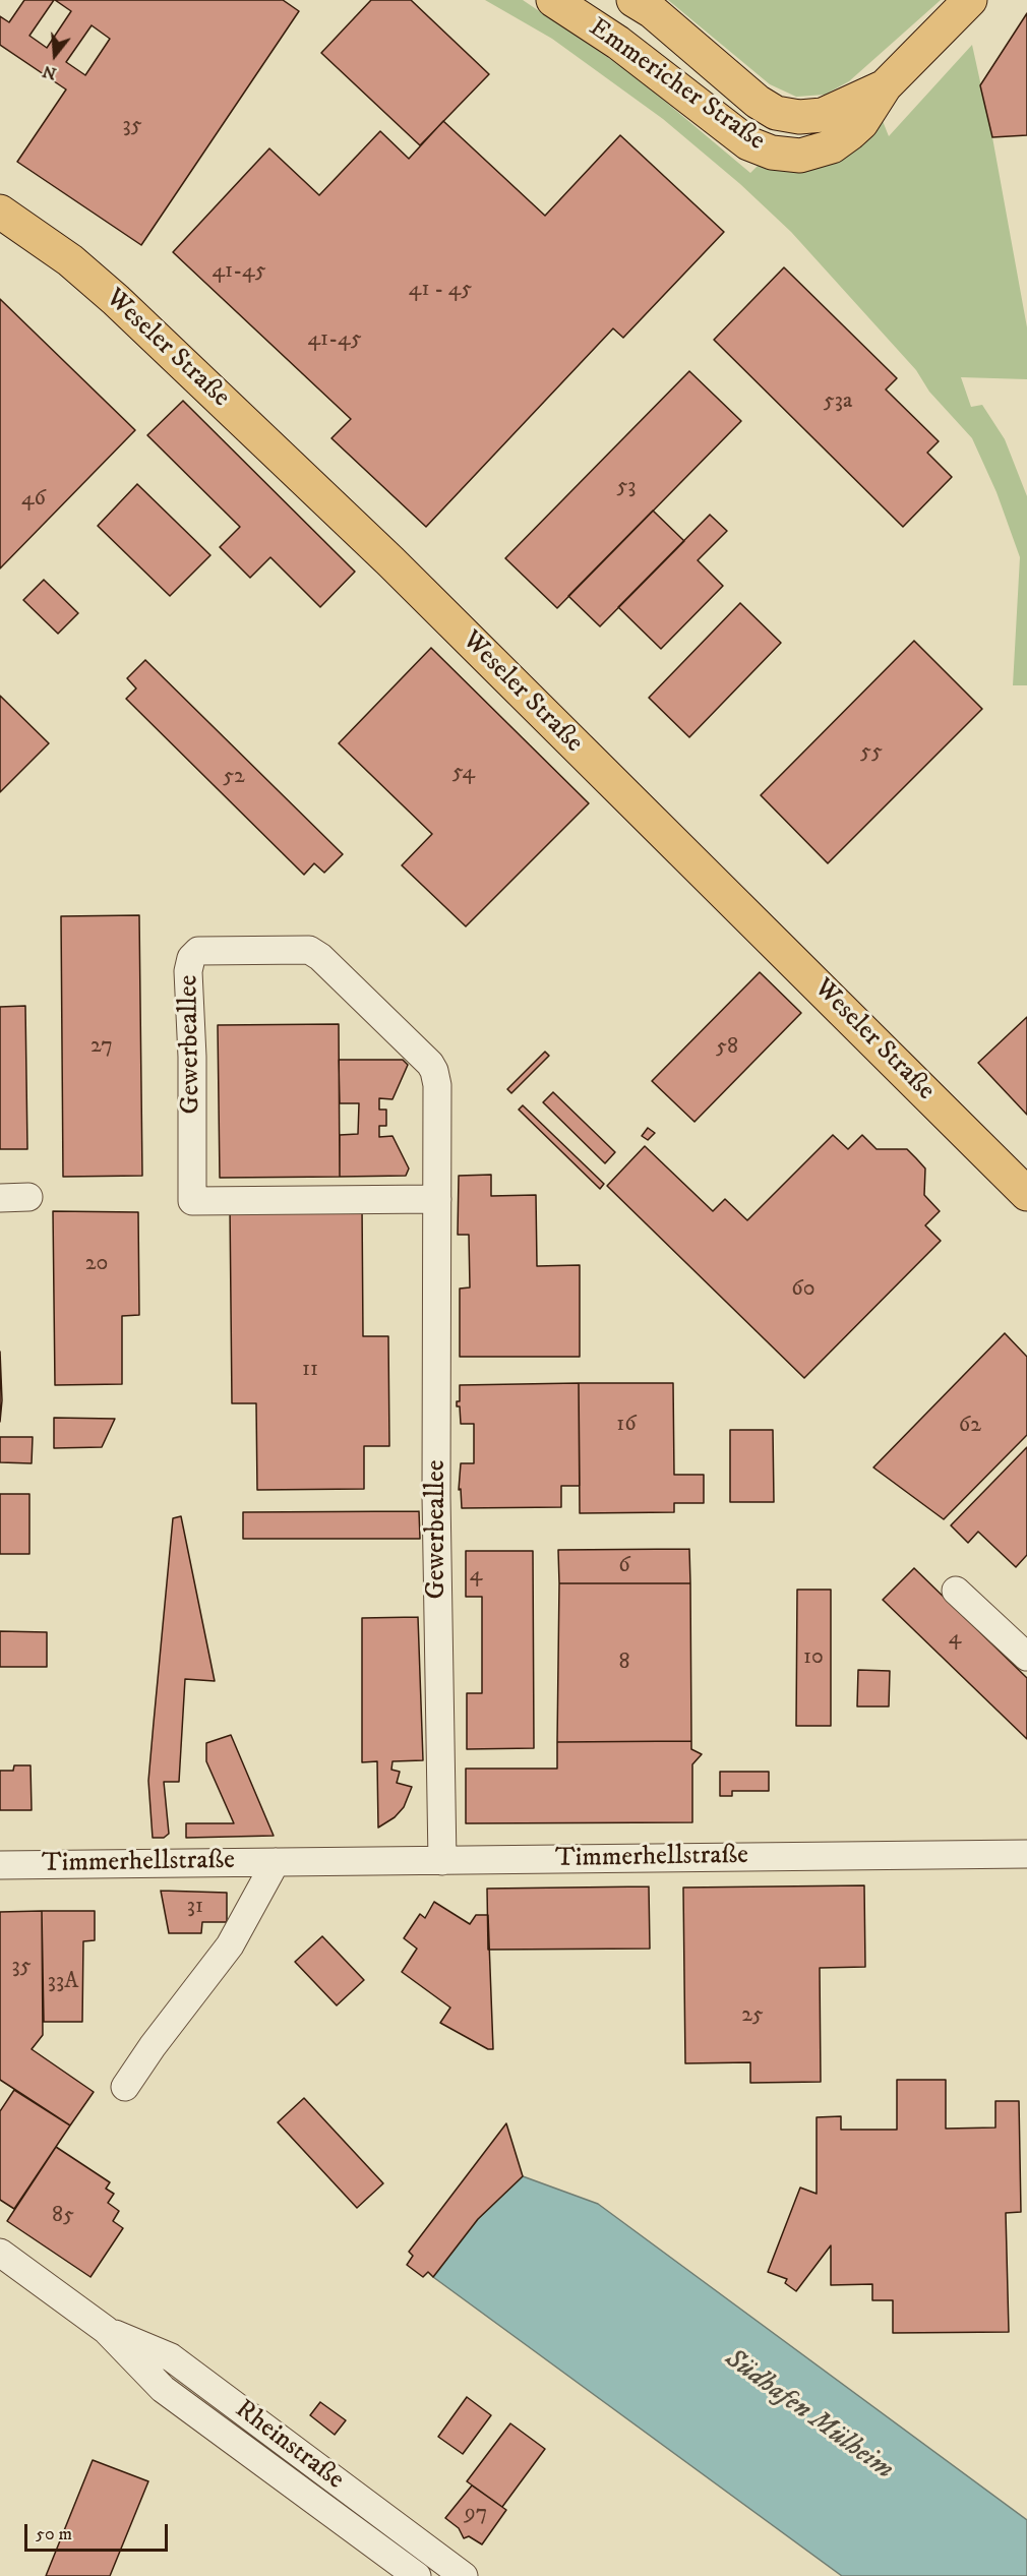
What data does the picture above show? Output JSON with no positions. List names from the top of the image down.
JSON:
{
  "streets": {
    "main road": ["Emmericher Straße", "Weseler Straße"],
    "street": ["Gewerbeallee", "Timmerhellstraße", "Rheinstraße"]
  },
  "crossings": [
    ["Gewerbeallee", "Timmerhellstraße"]
  ],
  "water": ["Südhafen Mülheim"],
  "house_numbers": [
    "35",
    "41-45",
    "41 - 45",
    "41-45",
    "53a",
    "53",
    "46",
    "55",
    "54",
    "52",
    "27",
    "58",
    "20",
    "60",
    "11",
    "16",
    "62",
    "6",
    "4",
    "4",
    "10",
    "8",
    "31",
    "35",
    "33A",
    "25",
    "85",
    "97"
  ],
  "scale_bar": "50 m",
  "north": "bottom"
}
